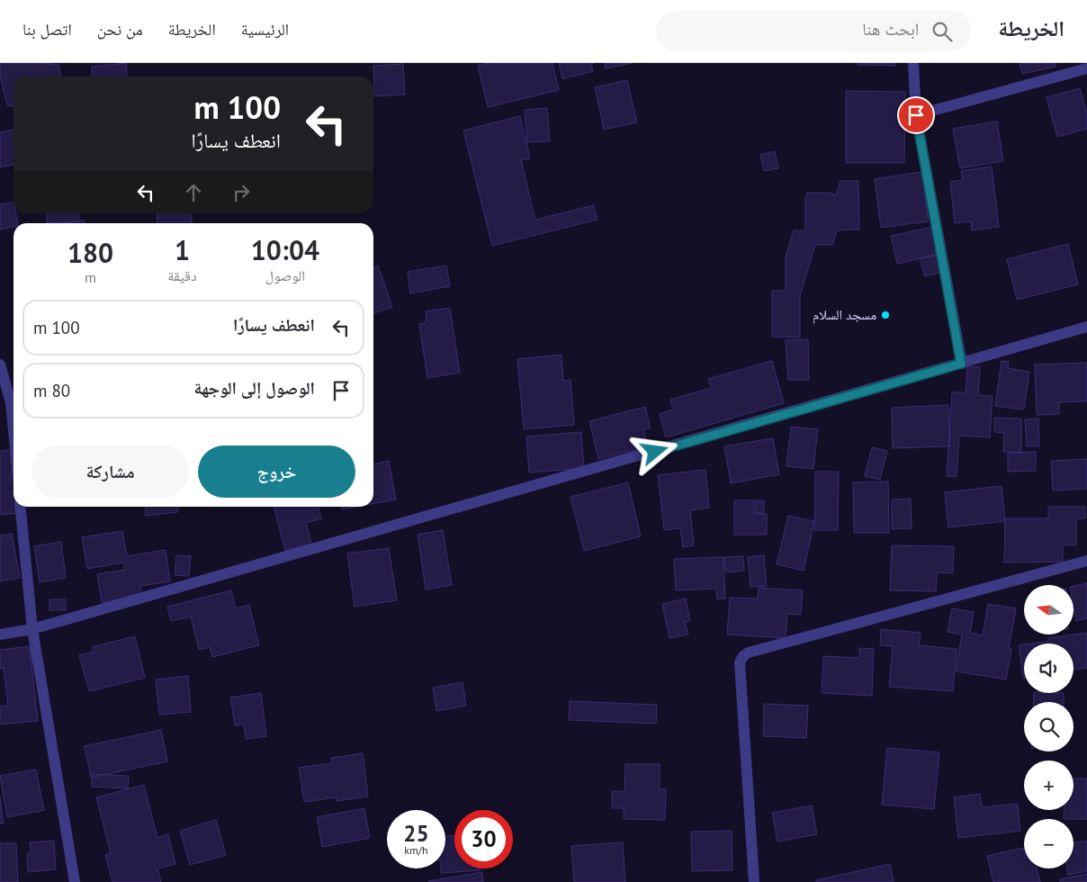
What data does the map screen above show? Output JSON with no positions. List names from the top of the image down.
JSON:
{
  "places": ["مسجد السلام"],
  "north": "left",
  "page": {
    "header": "الخريطة",
    "search": "ابحث هنا",
    "nav": [
      "الرئيسية",
      "الخريطة",
      "من نحن",
      "اتصل بنا"
    ],
    "turn": ["100 m", "انعطف يسارًا"],
    "eta": [
      "10:04",
      "الوصول",
      "1",
      "دقيقة",
      "180",
      "m"
    ],
    "list": [
      {
        "name": "انعطف يسارًا",
        "value": "100 m"
      },
      {
        "name": "الوصول إلى الوجهة",
        "value": "80 m"
      }
    ],
    "buttons": ["خروج", "مشاركة"],
    "map_buttons": ["+", "−"],
    "speed": "25 km/h",
    "limit": "30"
  }
}
